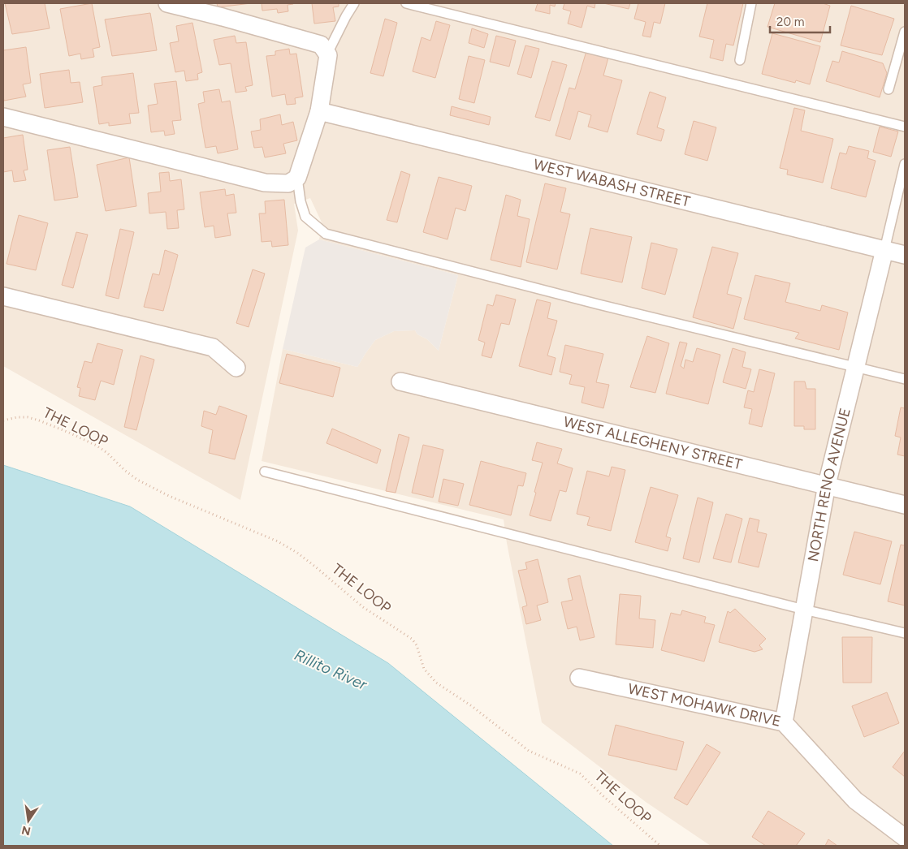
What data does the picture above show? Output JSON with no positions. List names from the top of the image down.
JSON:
{
  "streets": {
    "street": [
      "WEST WABASH STREET",
      "WEST ALLEGHENY STREET",
      "NORTH RENO AVENUE",
      "WEST MOHAWK DRIVE"
    ],
    "path": ["THE LOOP"]
  },
  "crossings": [
    ["WEST WABASH STREET", "NORTH RENO AVENUE"],
    ["WEST ALLEGHENY STREET", "NORTH RENO AVENUE"],
    ["NORTH RENO AVENUE", "WEST MOHAWK DRIVE"]
  ],
  "water": ["Rillito River"],
  "scale_bar": "20 m",
  "north": "bottom"
}
